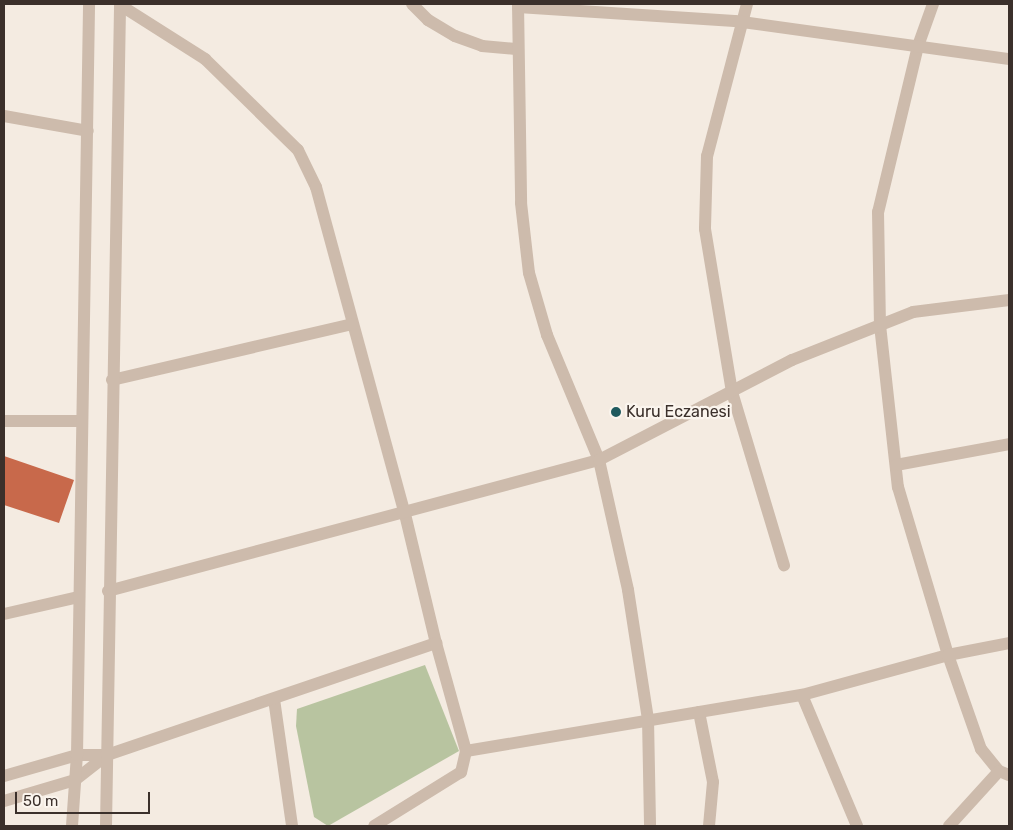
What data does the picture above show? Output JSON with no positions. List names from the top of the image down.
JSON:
{
  "places": ["Kuru Eczanesi"],
  "scale_bar": "50 m"
}
